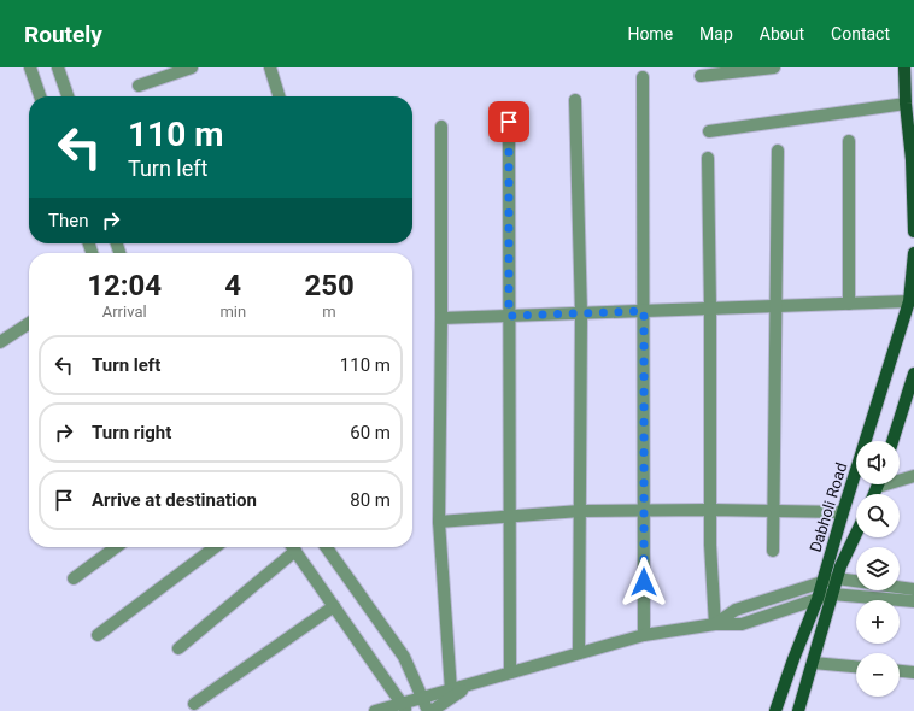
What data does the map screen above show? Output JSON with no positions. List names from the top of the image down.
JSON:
{
  "streets": {
    "main road": ["Dabholi Road"]
  },
  "page": {
    "header": "Routely",
    "nav": [
      "Home",
      "Map",
      "About",
      "Contact"
    ],
    "turn": ["110 m", "Turn left"],
    "then": "Then",
    "eta": [
      "12:04",
      "Arrival",
      "4",
      "min",
      "250",
      "m"
    ],
    "list": [
      {
        "name": "Turn left",
        "value": "110 m"
      },
      {
        "name": "Turn right",
        "value": "60 m"
      },
      {
        "name": "Arrive at destination",
        "value": "80 m"
      }
    ],
    "map_buttons": ["+", "−"]
  }
}
